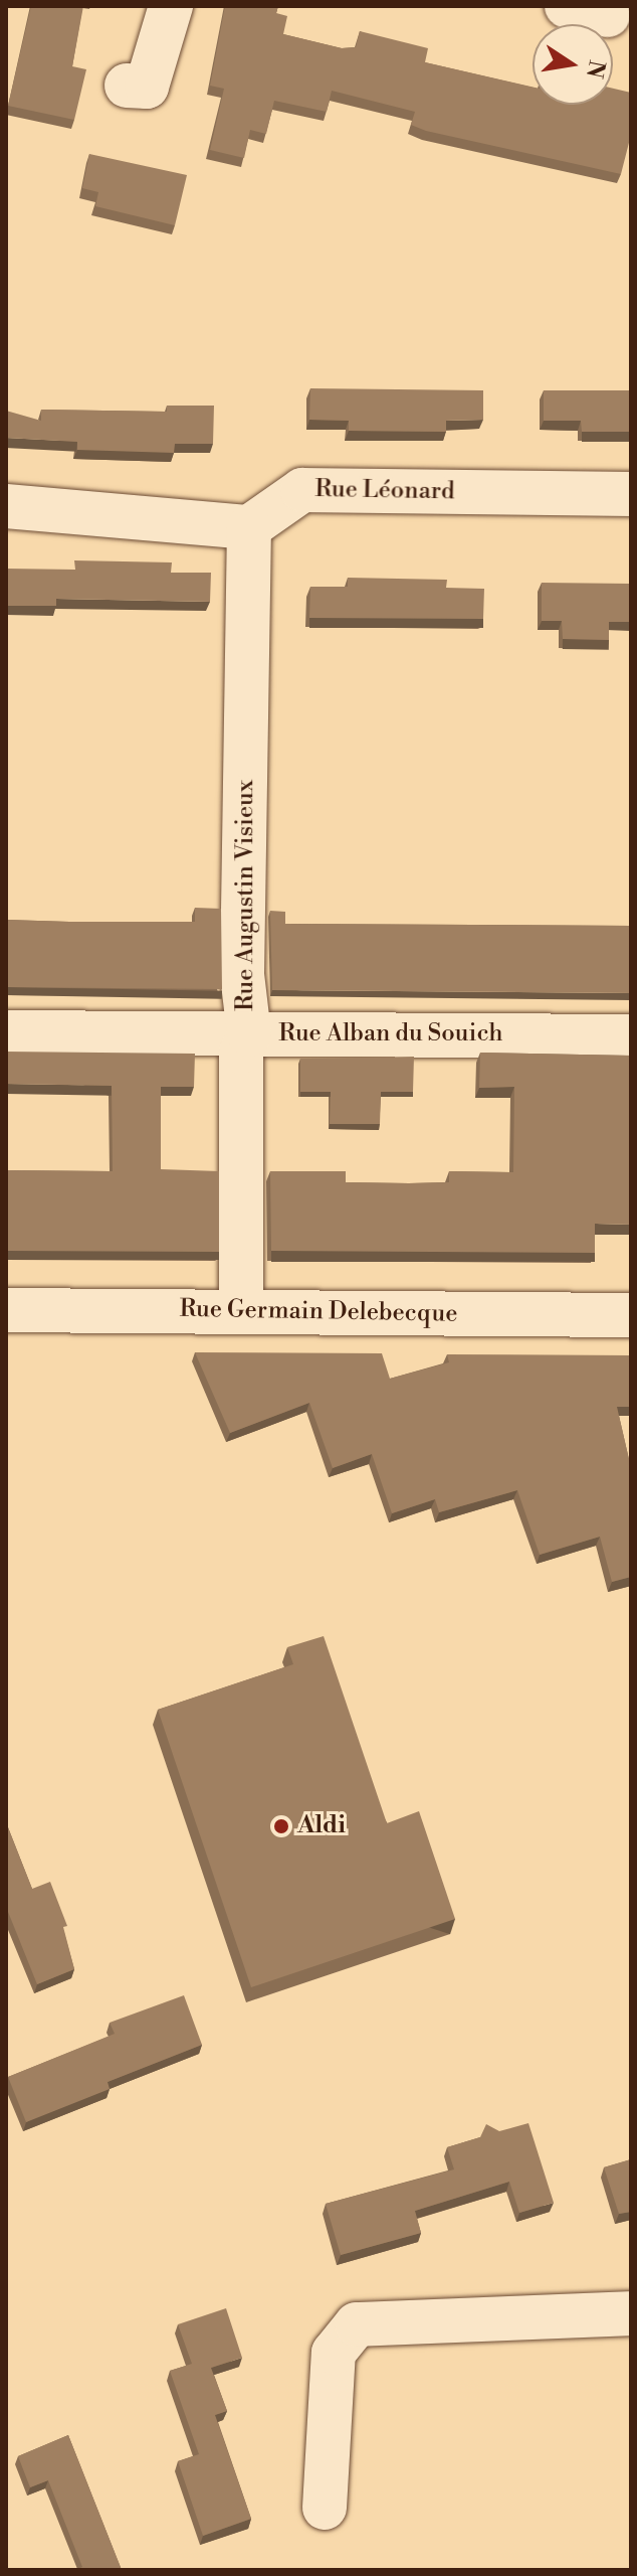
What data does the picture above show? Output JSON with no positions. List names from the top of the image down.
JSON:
{
  "streets": {
    "street": [
      "Rue Léonard",
      "Rue Augustin Visieux",
      "Rue Alban du Souich",
      "Rue Germain Delebecque"
    ]
  },
  "crossings": [
    ["Rue Léonard", "Rue Augustin Visieux"],
    ["Rue Augustin Visieux", "Rue Alban du Souich"],
    ["Rue Augustin Visieux", "Rue Germain Delebecque"]
  ],
  "places": ["Aldi"],
  "north": "right"
}
